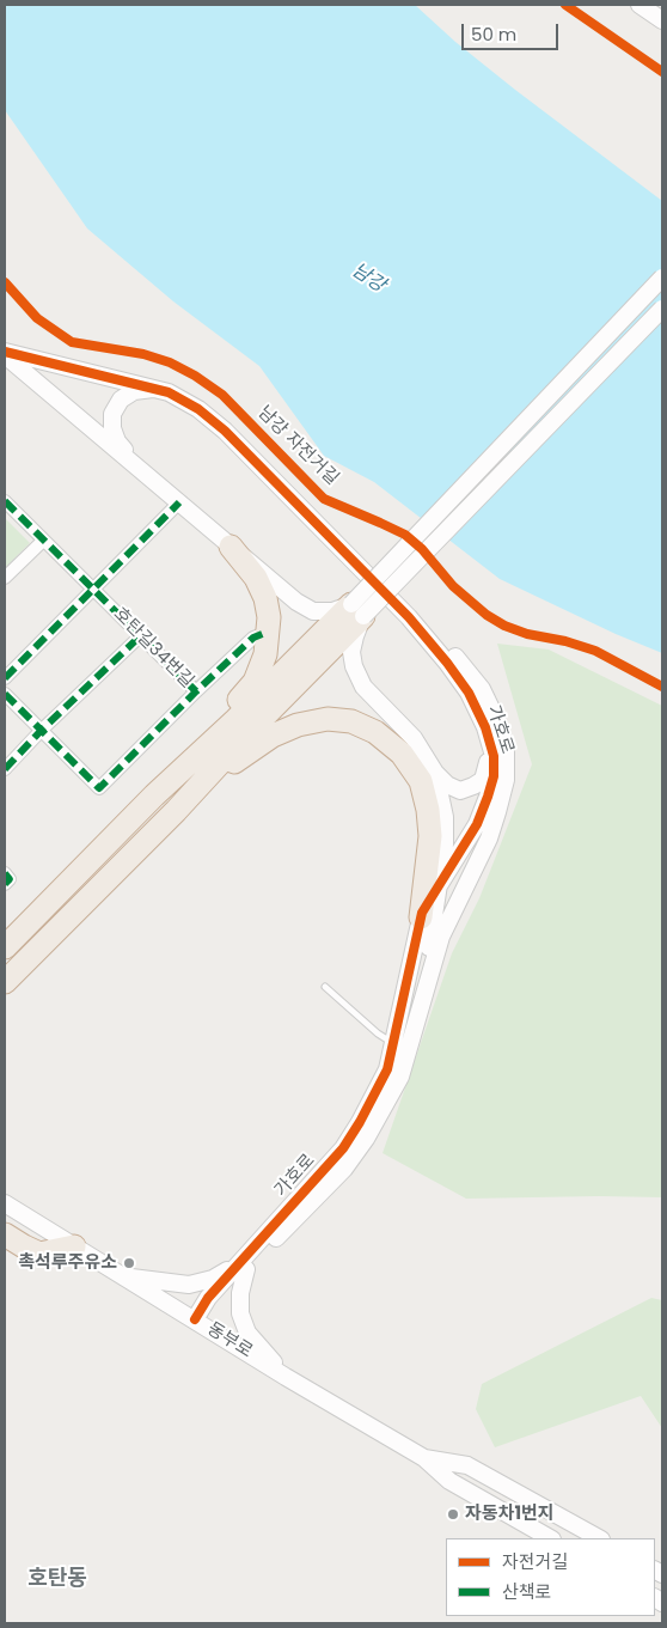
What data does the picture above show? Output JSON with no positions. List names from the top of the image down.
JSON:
{
  "streets": {
    "street": ["호탄길34번길", "가호로", "동부로"],
    "cycle path": ["남강 자전거길"]
  },
  "crossings": [
    ["가호로", "동부로"]
  ],
  "districts": ["호탄동"],
  "water": ["남강"],
  "places": ["촉석루주유소", "자동차1번지"],
  "legend": ["자전거길", "산책로"],
  "scale_bar": "50 m"
}
